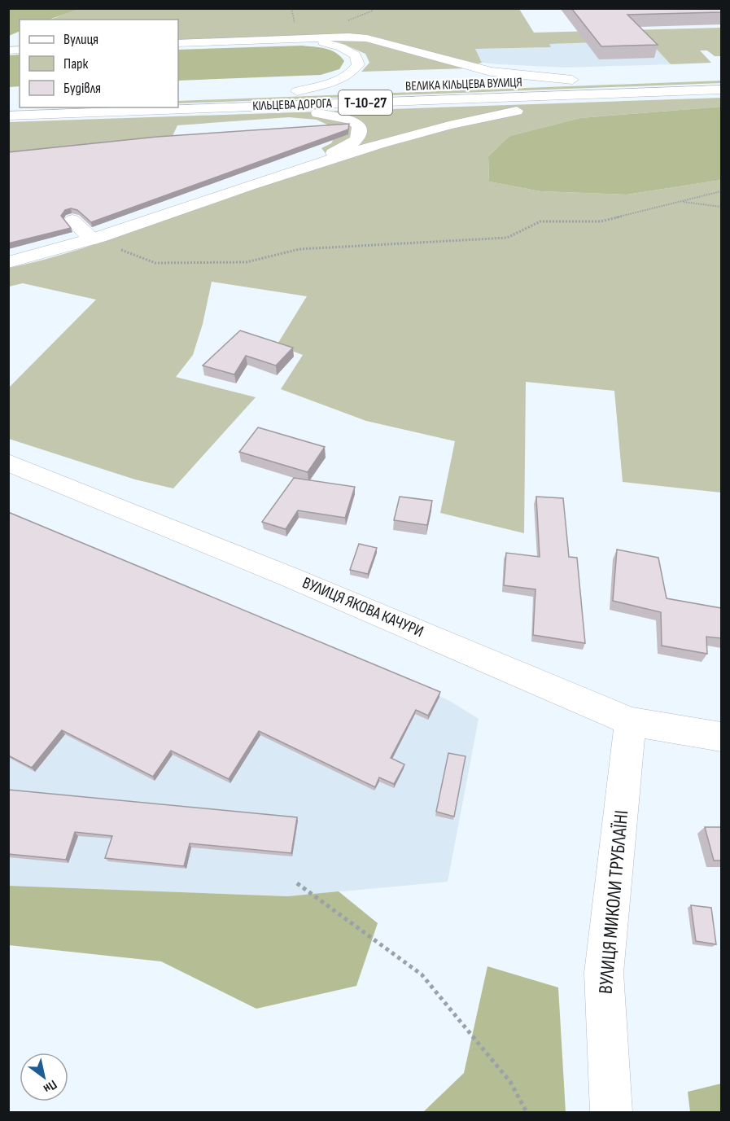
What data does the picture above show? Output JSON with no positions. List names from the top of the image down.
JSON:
{
  "streets": {
    "main road": [
      "ВЕЛИКА КІЛЬЦЕВА ВУЛИЦЯ",
      "Т-10-27",
      "КІЛЬЦЕВА ДОРОГА",
      "ВУЛИЦЯ ЯКОВА КАЧУРИ",
      "ВУЛИЦЯ МИКОЛИ ТРУБЛАЇНІ"
    ]
  },
  "crossings": [
    ["ВЕЛИКА КІЛЬЦЕВА ВУЛИЦЯ", "Т-10-27"],
    ["ВУЛИЦЯ ЯКОВА КАЧУРИ", "ВУЛИЦЯ МИКОЛИ ТРУБЛАЇНІ"]
  ],
  "legend": ["Вулиця", "Парк", "Будівля"],
  "north": "bottom right"
}
